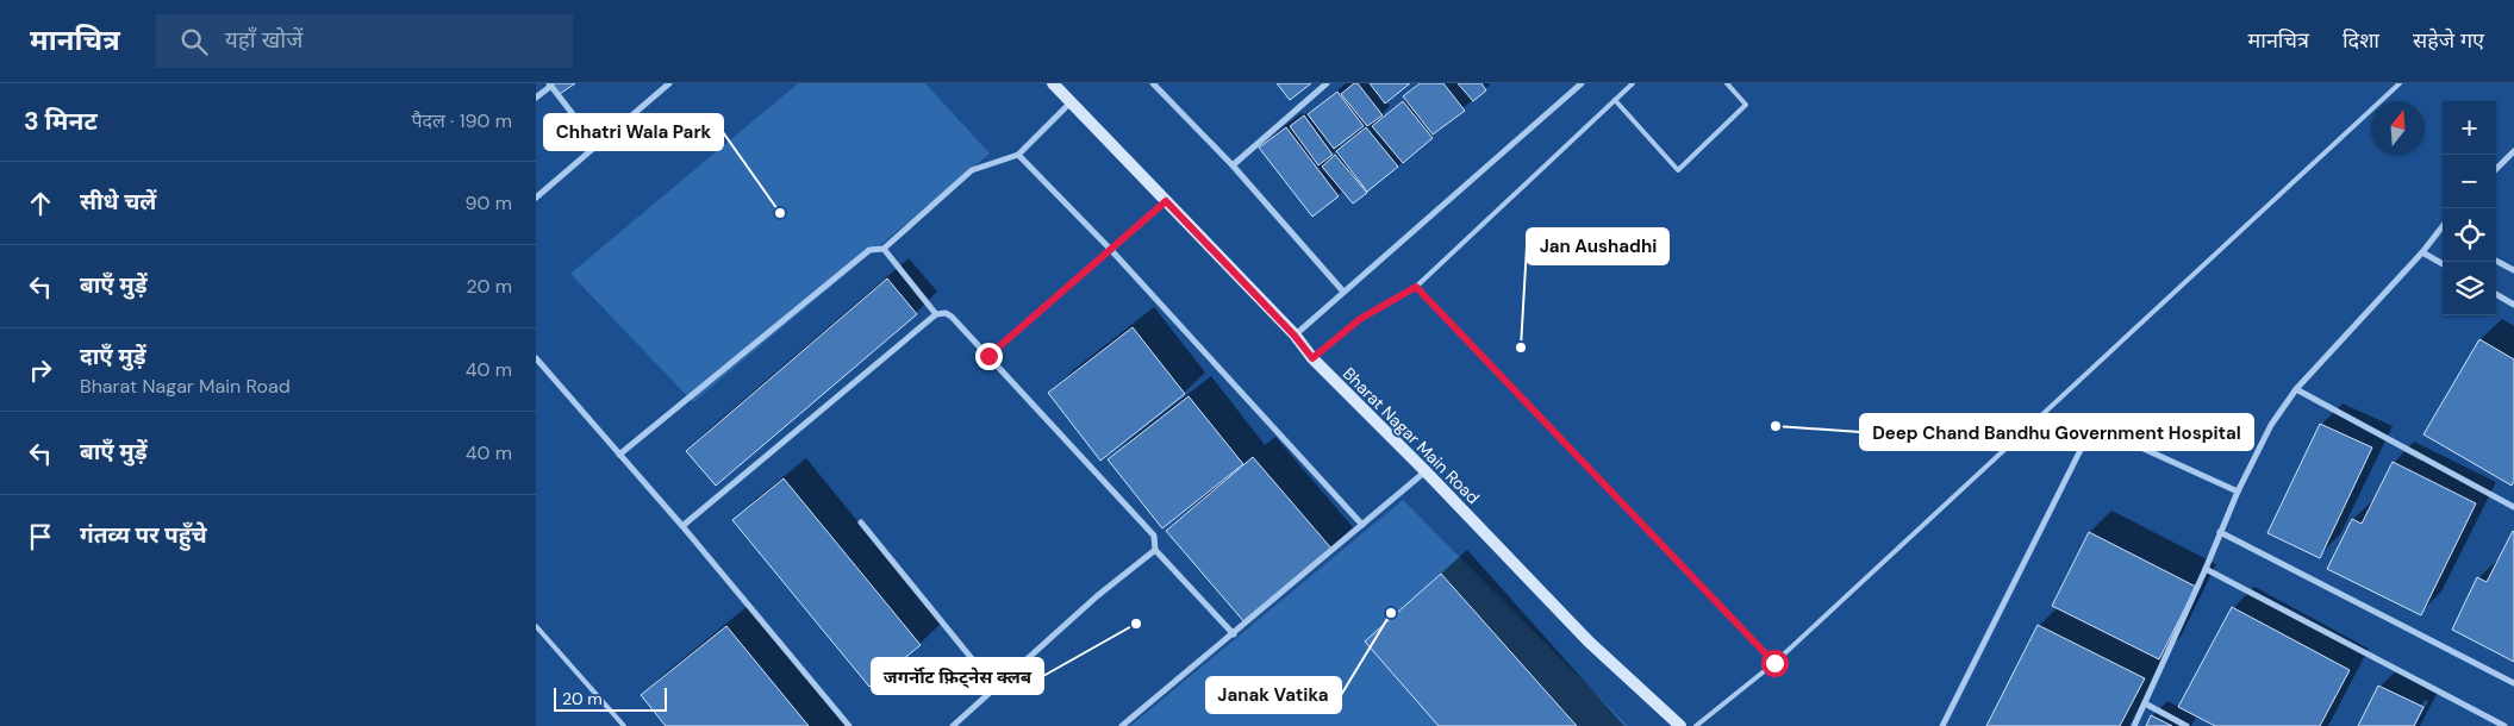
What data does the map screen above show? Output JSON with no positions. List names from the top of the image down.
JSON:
{
  "streets": {
    "street": ["Bharat Nagar Main Road"]
  },
  "places": [
    "Chhatri Wala Park",
    "Jan Aushadhi",
    "Deep Chand Bandhu Government Hospital",
    "Janak Vatika",
    "जगर्नॉट फ़िट्नेस क्लब"
  ],
  "scale_bar": "20 m",
  "north": "top",
  "page": {
    "header": "मानचित्र",
    "search": "यहाँ खोजें",
    "nav": ["मानचित्र", "दिशा", "सहेजे गए"],
    "heading": ["3 मिनट", "पैदल · 190 m"],
    "map_buttons": ["+", "−"],
    "list": [
      ["सीधे चलें", "90 m"],
      ["बाएँ मुड़ें", "20 m"],
      ["दाएँ मुड़ें", "Bharat Nagar Main Road", "40 m"],
      ["बाएँ मुड़ें", "40 m"],
      "गंतव्य पर पहुँचे"
    ],
    "scale": "20 m"
  }
}
